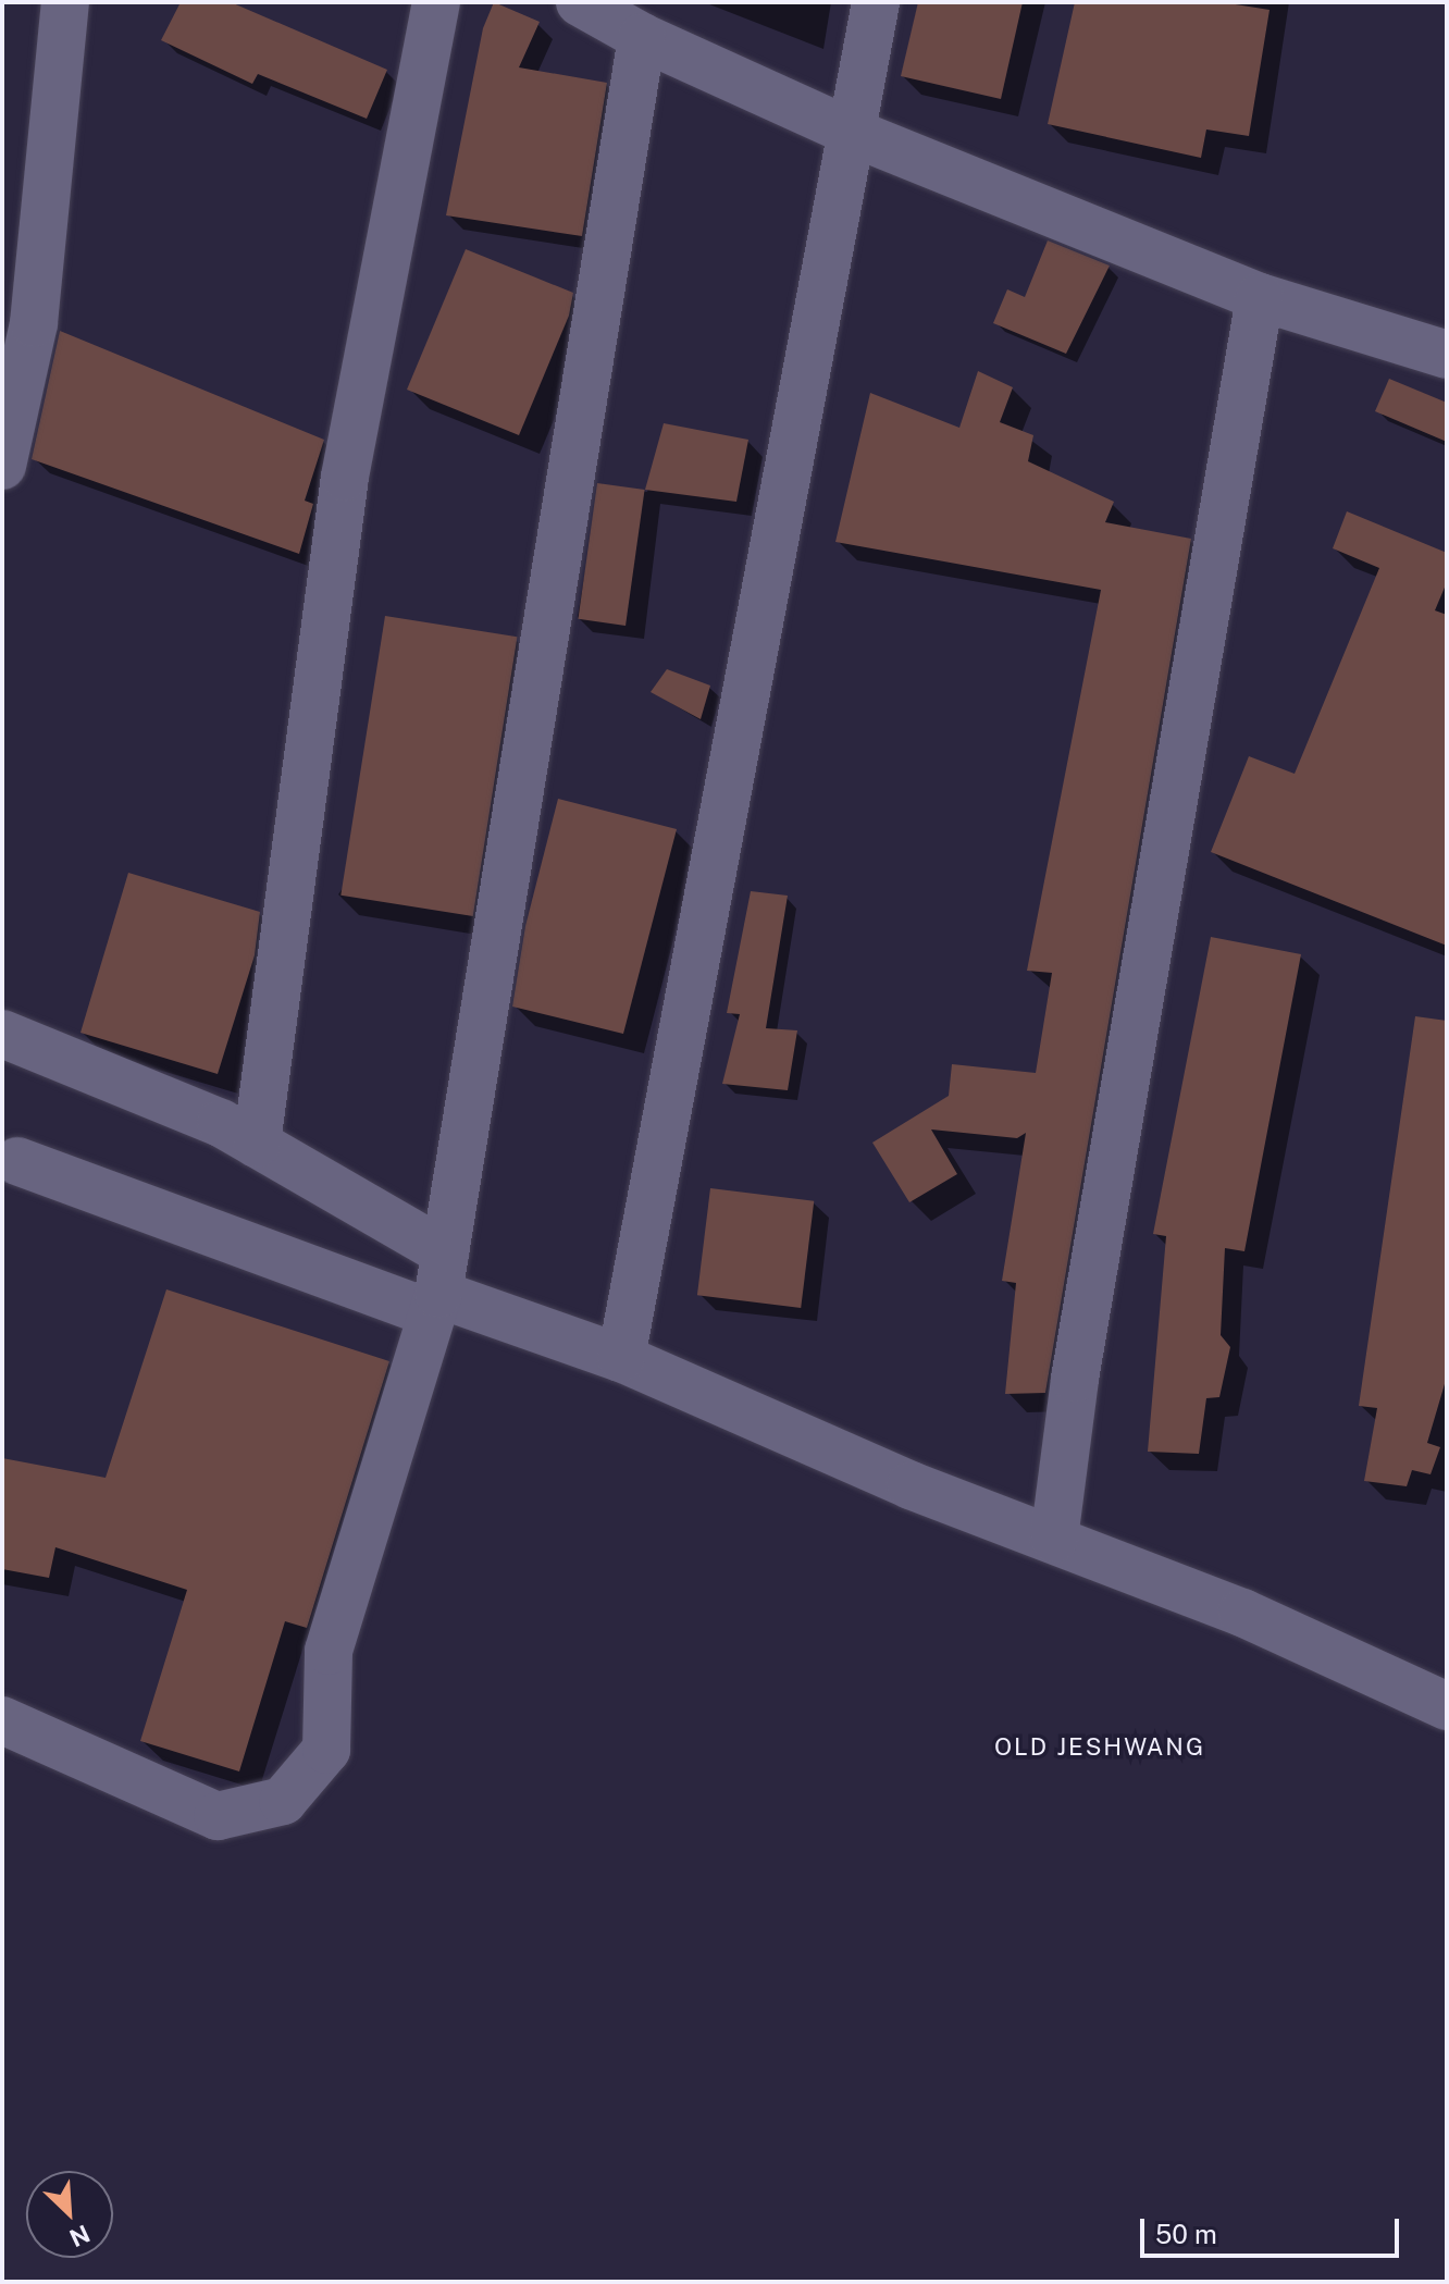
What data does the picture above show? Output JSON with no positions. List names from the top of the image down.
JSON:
{
  "districts": ["OLD JESHWANG"],
  "scale_bar": "50 m",
  "north": "bottom right"
}
